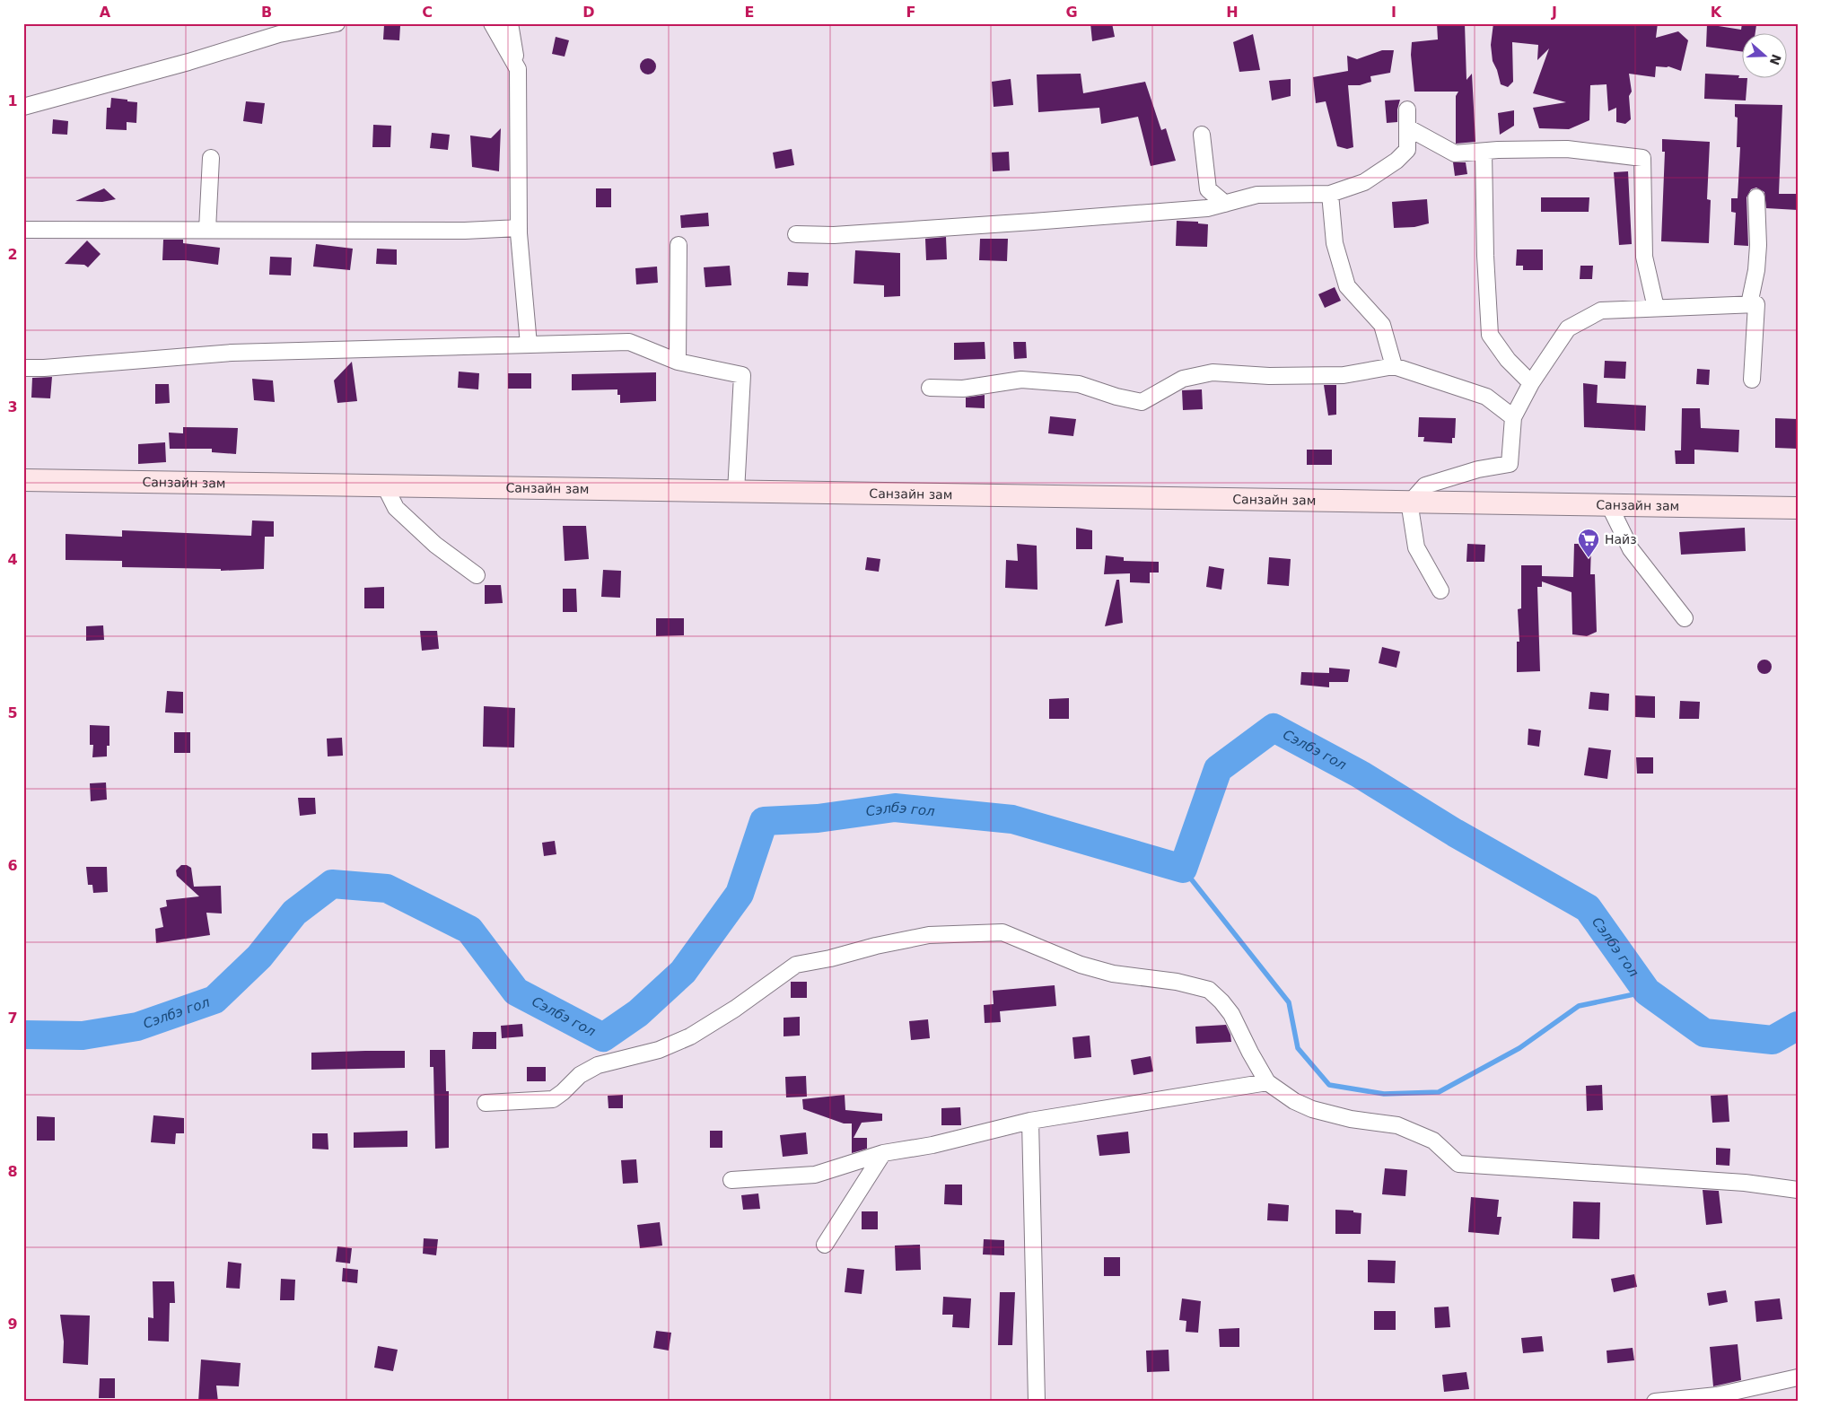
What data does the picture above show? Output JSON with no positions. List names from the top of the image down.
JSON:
{
  "streets": {
    "main road": ["Санзайн зам"]
  },
  "water": ["Сэлбэ гол"],
  "places": {
    "supermarket": ["Найз"]
  },
  "north": "right",
  "grid": {
    "columns": [
      "A",
      "B",
      "C",
      "D",
      "E",
      "F",
      "G",
      "H",
      "I",
      "J",
      "K"
    ],
    "rows": [
      "1",
      "2",
      "3",
      "4",
      "5",
      "6",
      "7",
      "8",
      "9"
    ]
  }
}
